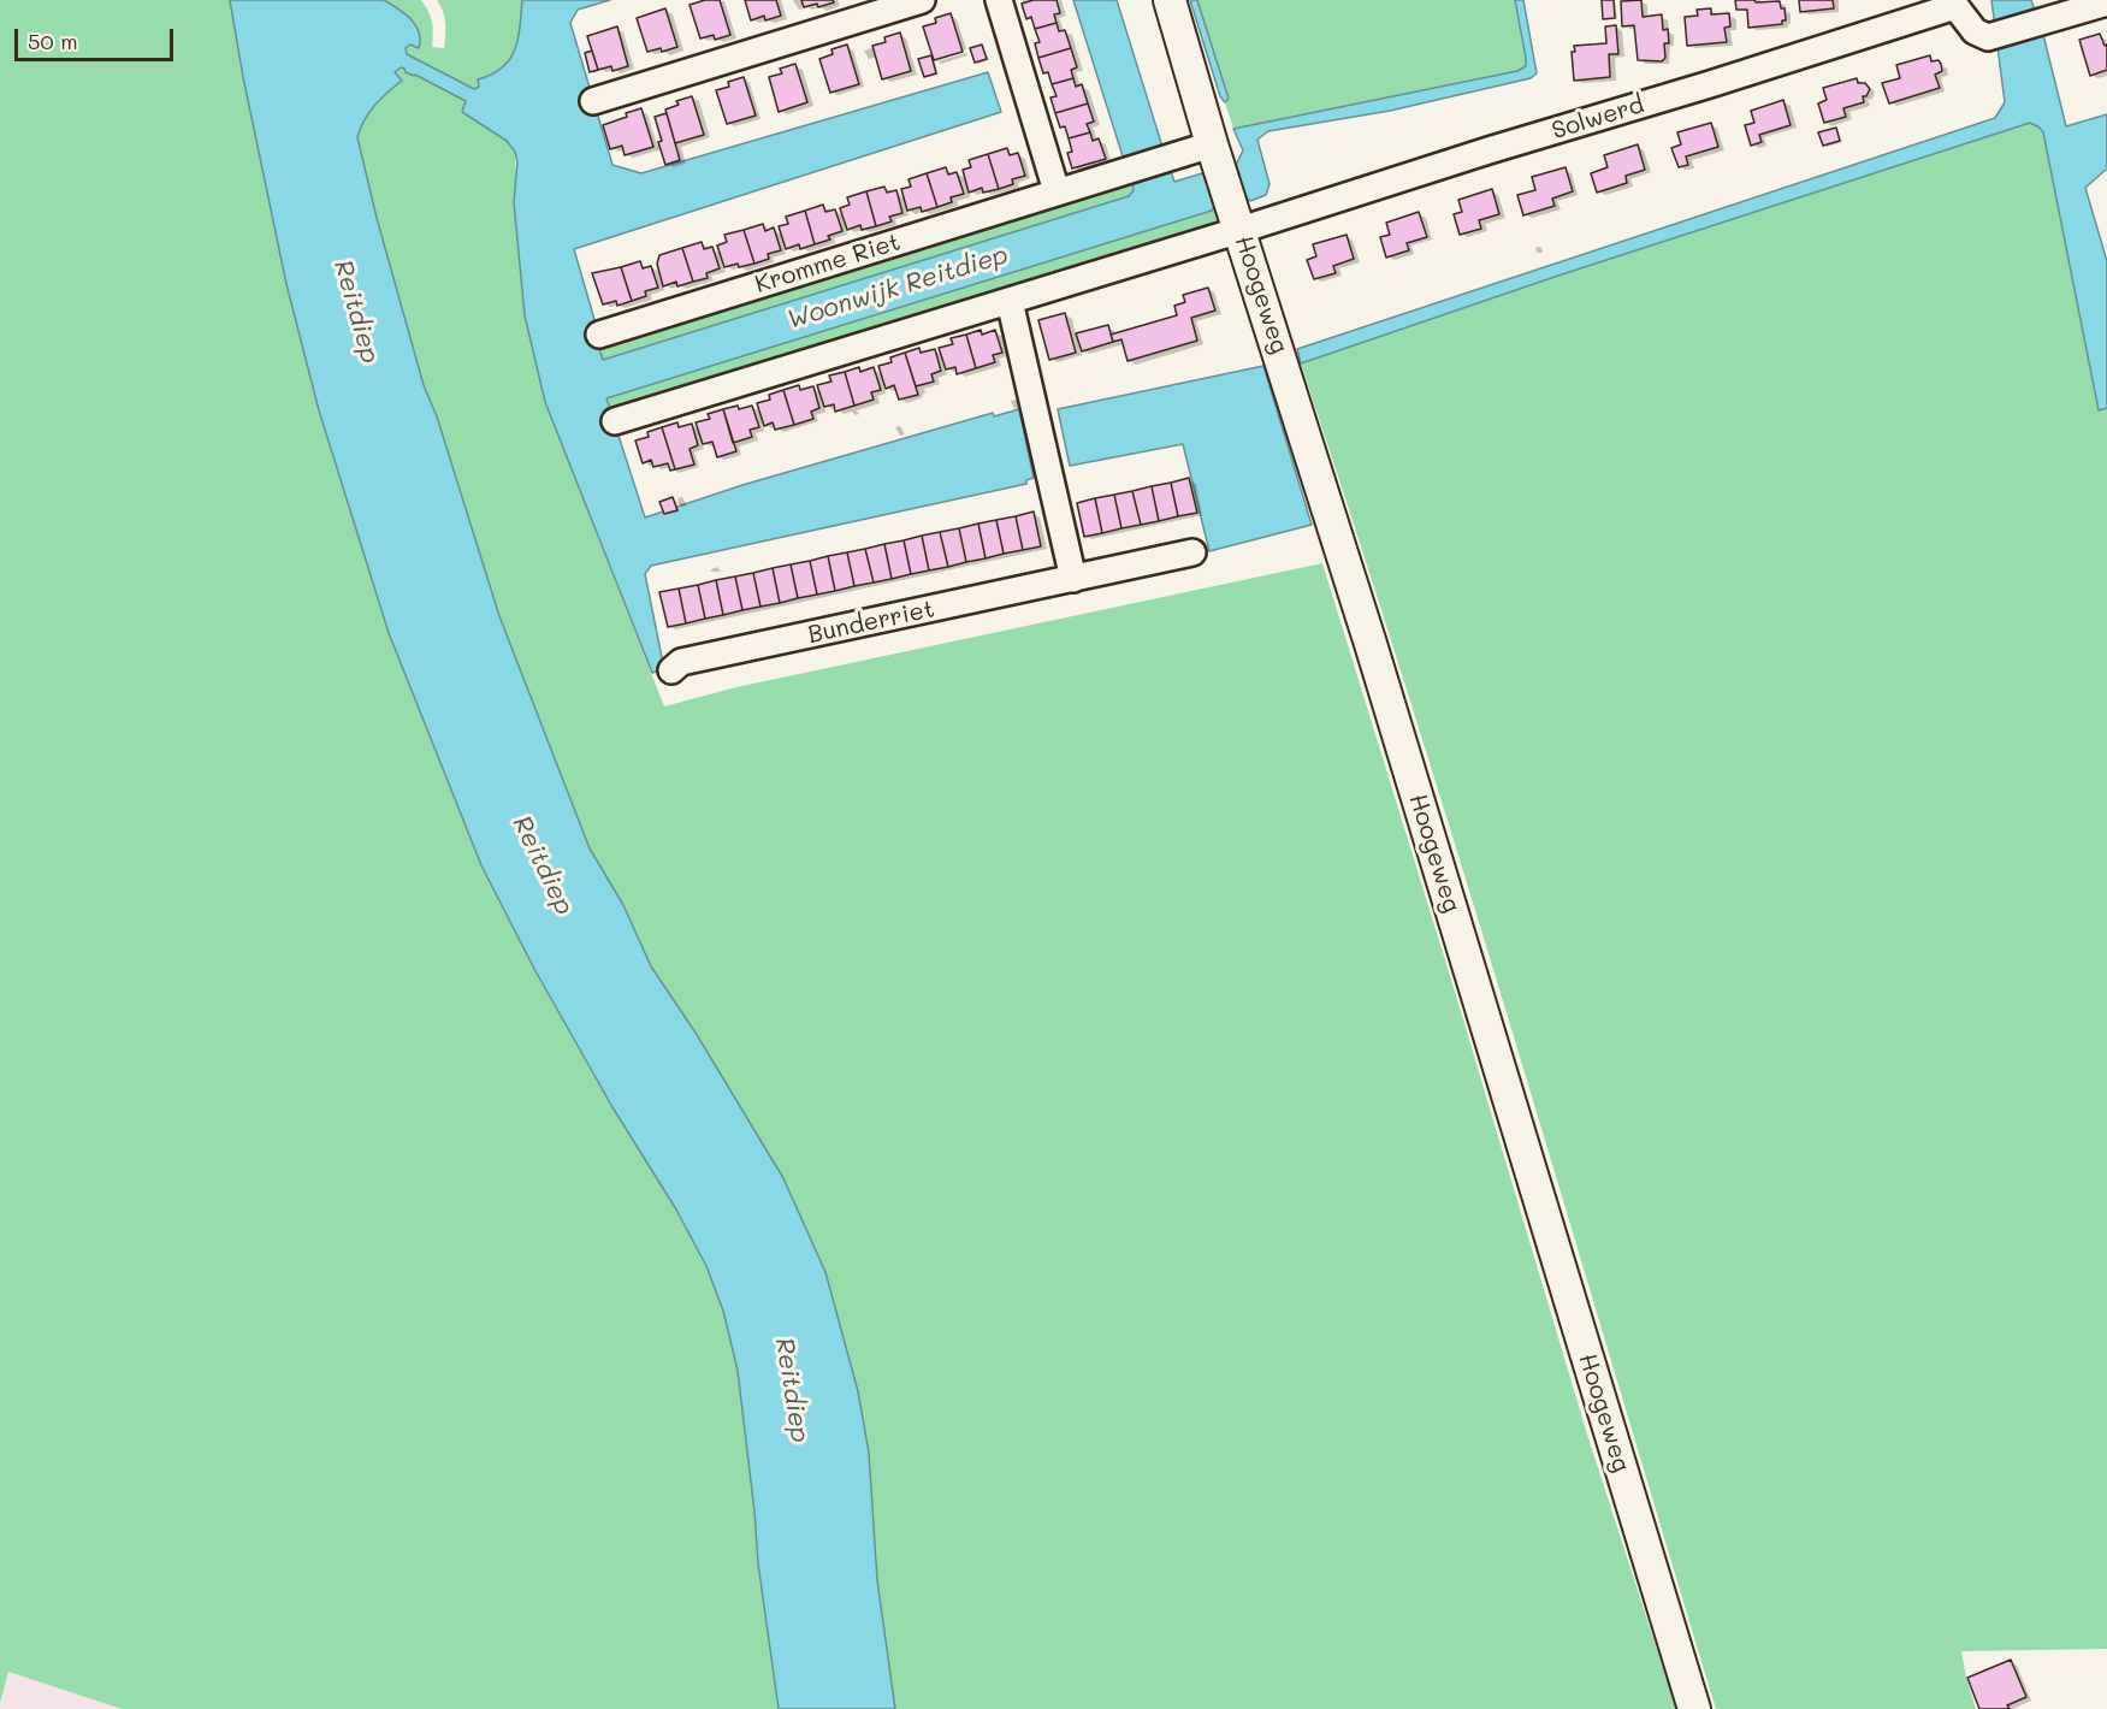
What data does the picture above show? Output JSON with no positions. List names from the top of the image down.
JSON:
{
  "streets": {
    "street": [
      "Solwerd",
      "Kromme Riet",
      "Hoogeweg",
      "Bunderriet"
    ]
  },
  "crossings": [
    ["Solwerd", "Hoogeweg"],
    ["Kromme Riet", "Hoogeweg"]
  ],
  "water": ["Woonwijk Reitdiep", "Reitdiep"],
  "scale_bar": "50 m"
}
